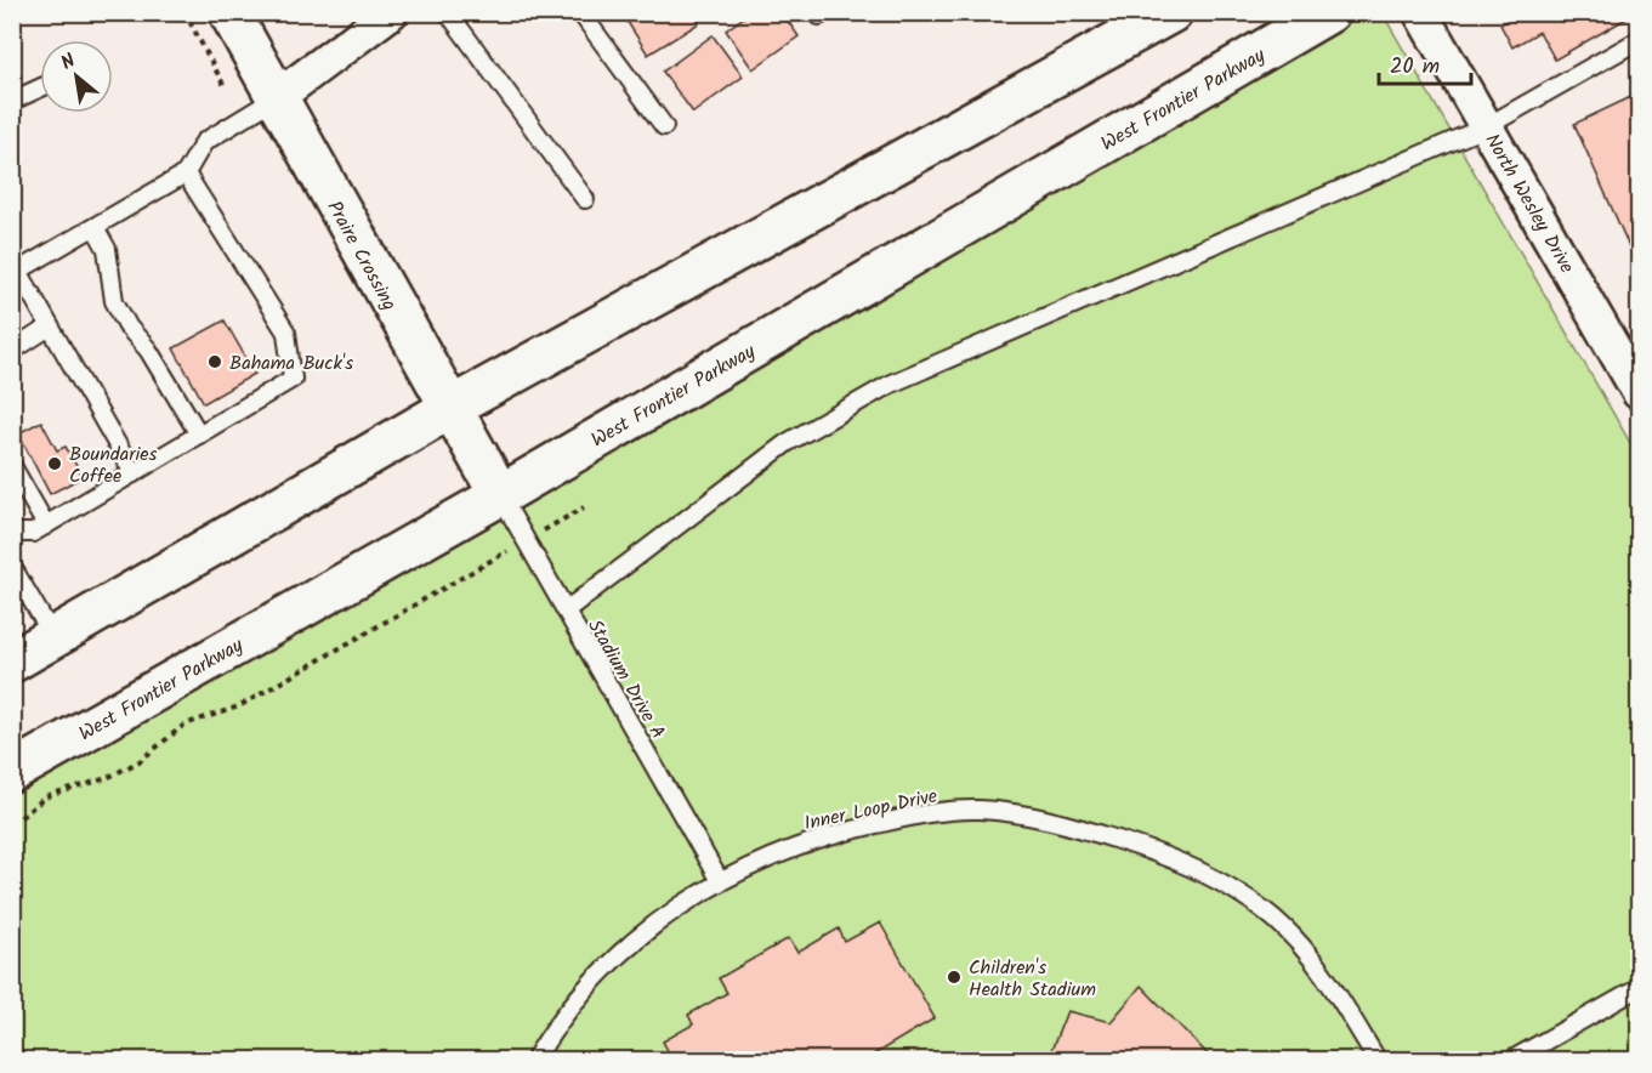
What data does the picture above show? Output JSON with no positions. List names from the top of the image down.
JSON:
{
  "streets": {
    "street": ["West Frontier Parkway", "North Wesley Drive", "Praire Crossing"],
    "lane": ["Stadium Drive A", "Inner Loop Drive"]
  },
  "crossings": [
    ["West Frontier Parkway", "Praire Crossing"],
    ["West Frontier Parkway", "Stadium Drive A"],
    ["Praire Crossing", "Stadium Drive A"],
    ["Stadium Drive A", "Inner Loop Drive"]
  ],
  "places": ["Bahama Buck's", "Boundaries Coffee", "Children's Health Stadium"],
  "scale_bar": "20 m",
  "north": "top left"
}
